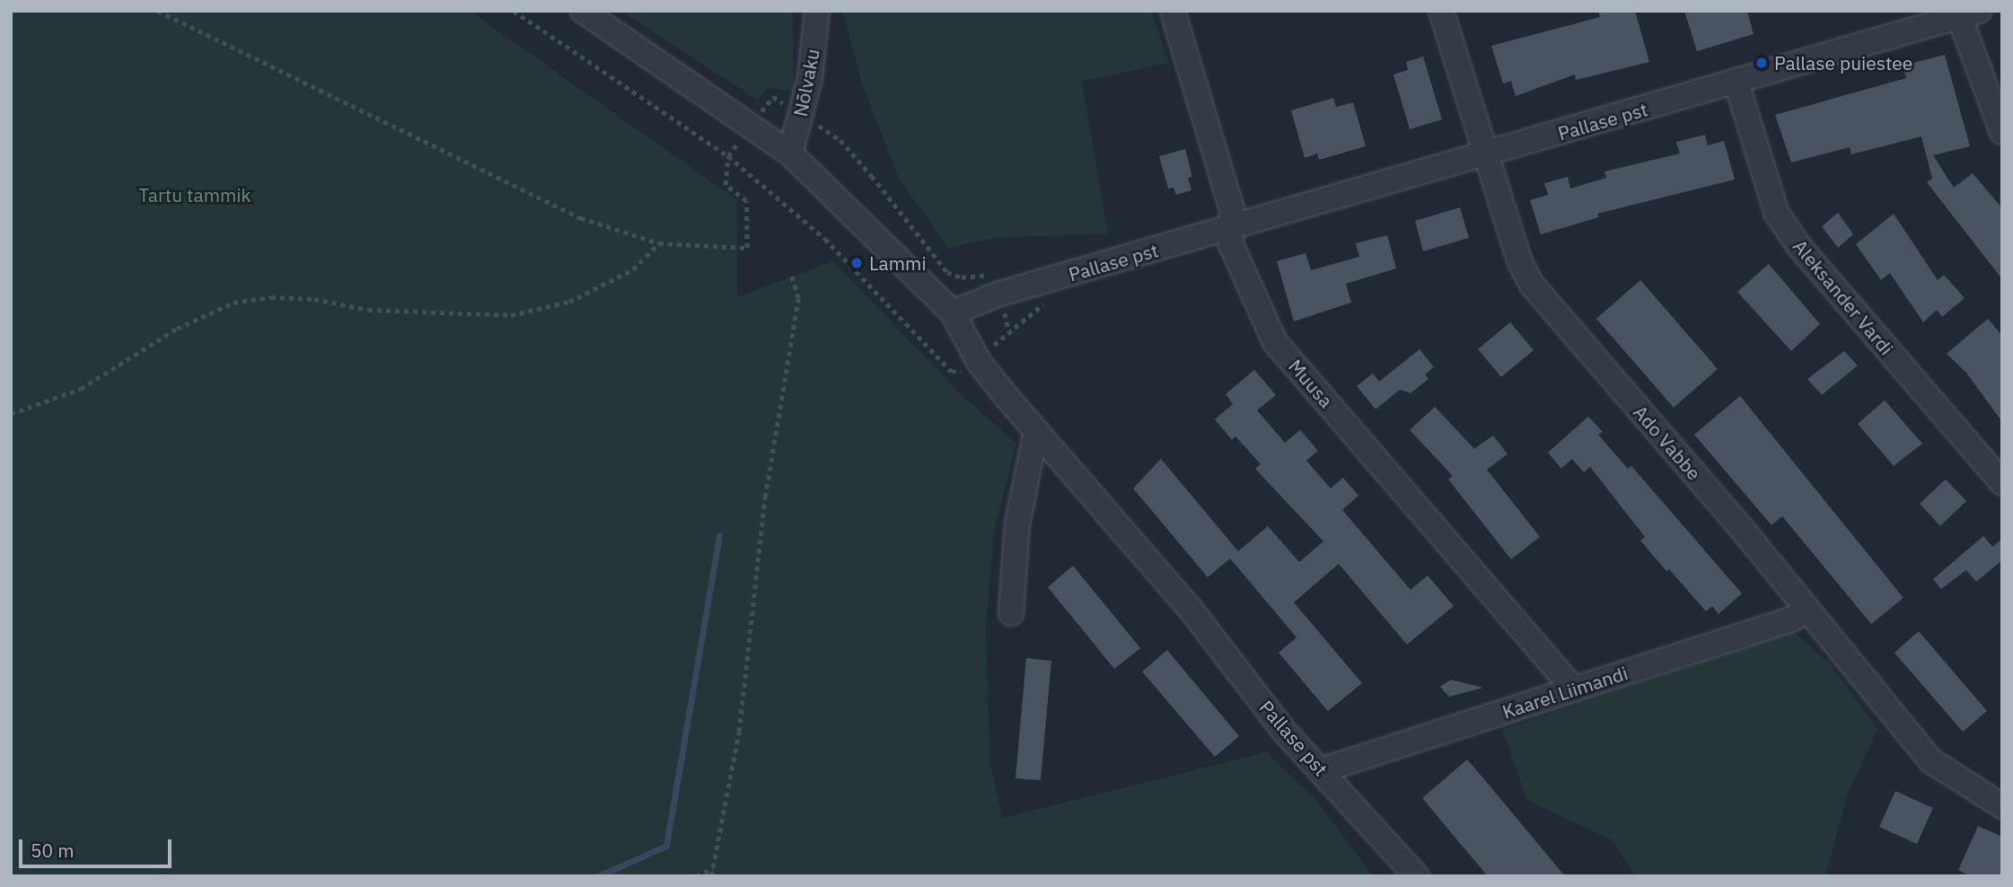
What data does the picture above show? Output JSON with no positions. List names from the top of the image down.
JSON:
{
  "streets": {
    "street": [
      "Nõlvaku",
      "Pallase pst",
      "Aleksander Vardi",
      "Muusa",
      "Ado Vabbe",
      "Kaarel Liimandi"
    ]
  },
  "crossings": [
    ["Pallase pst", "Aleksander Vardi"],
    ["Pallase pst", "Muusa"],
    ["Pallase pst", "Ado Vabbe"],
    ["Pallase pst", "Kaarel Liimandi"],
    ["Muusa", "Kaarel Liimandi"],
    ["Ado Vabbe", "Kaarel Liimandi"]
  ],
  "parks": ["Tartu tammik"],
  "places": ["Pallase puiestee", "Lammi"],
  "scale_bar": "50 m"
}
